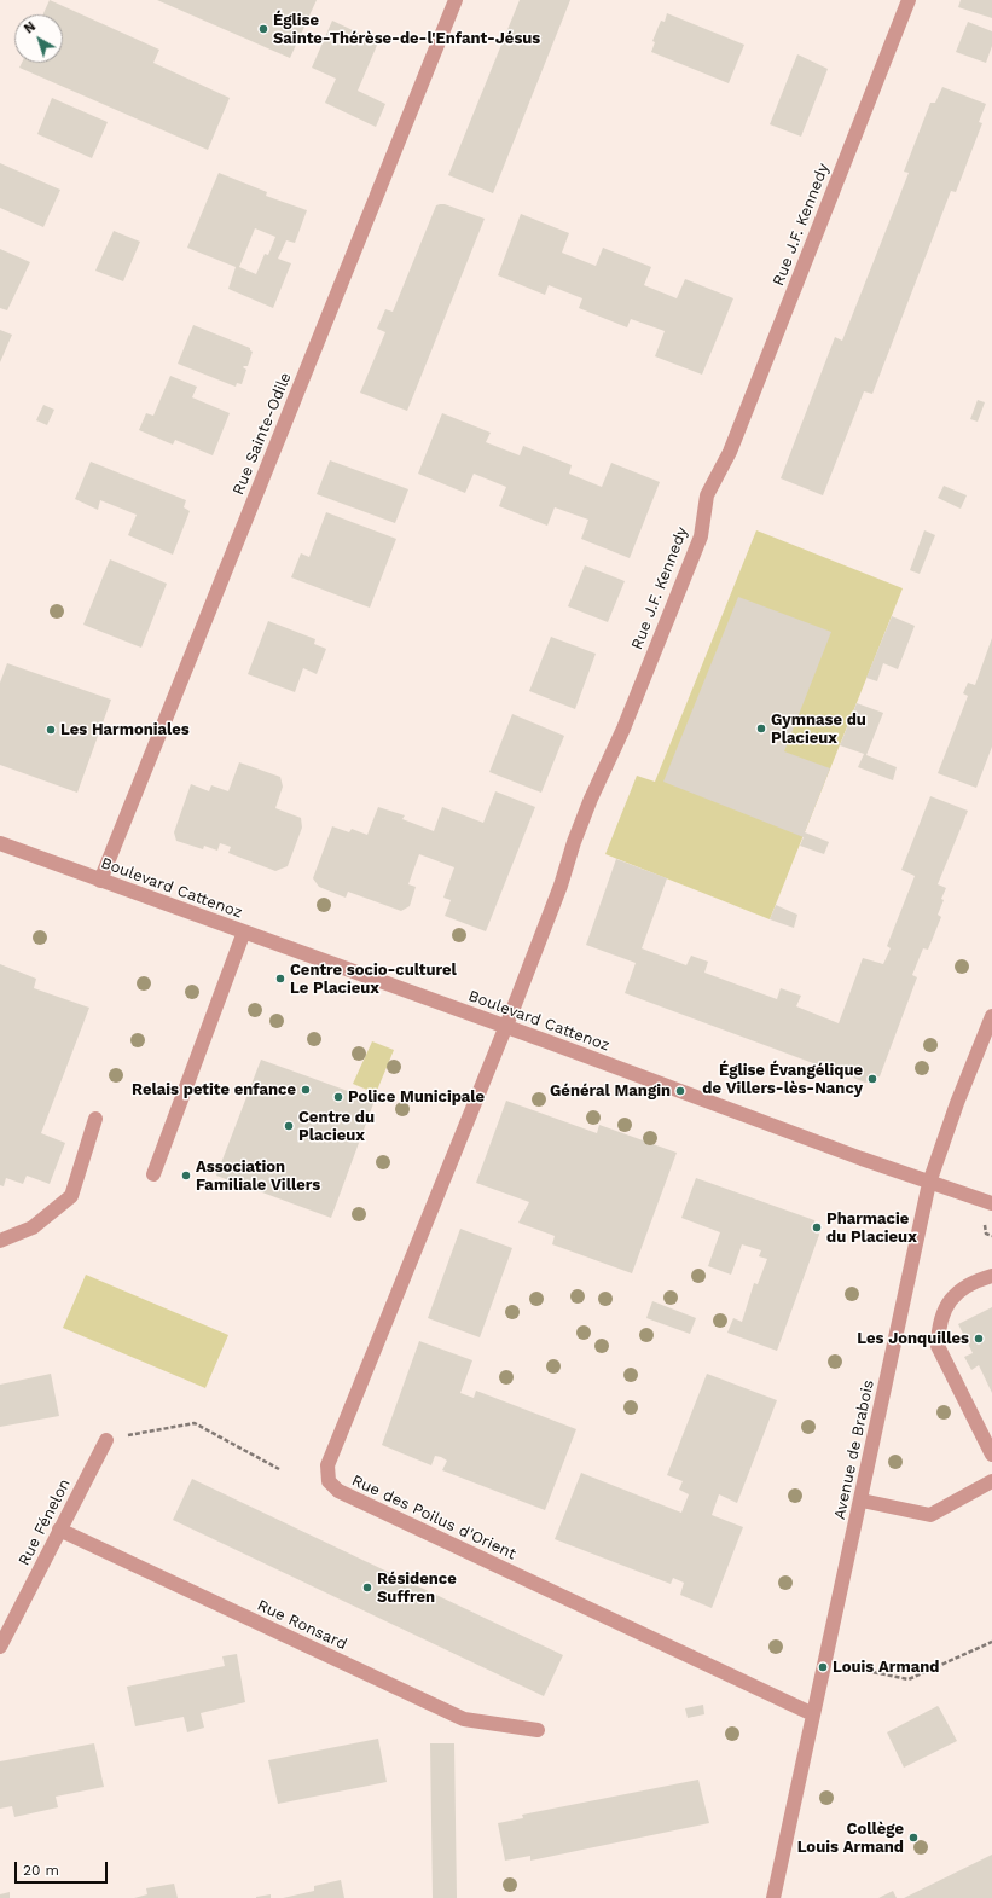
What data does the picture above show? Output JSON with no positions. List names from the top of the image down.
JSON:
{
  "streets": {
    "street": [
      "Rue J.F. Kennedy",
      "Rue Sainte-Odile",
      "Boulevard Cattenoz",
      "Avenue de Brabois",
      "Rue des Poilus d'Orient",
      "Rue Fénelon",
      "Rue Ronsard"
    ]
  },
  "crossings": [
    ["Rue J.F. Kennedy", "Boulevard Cattenoz"],
    ["Rue J.F. Kennedy", "Rue des Poilus d'Orient"],
    ["Rue Sainte-Odile", "Boulevard Cattenoz"],
    ["Boulevard Cattenoz", "Avenue de Brabois"],
    ["Boulevard Cattenoz", "Rue des Poilus d'Orient"],
    ["Avenue de Brabois", "Rue des Poilus d'Orient"],
    ["Rue Fénelon", "Rue Ronsard"]
  ],
  "places": [
    "Église Sainte-Thérèse-de-l'Enfant-Jésus",
    "Gymnase du Placieux",
    "Les Harmoniales",
    "Centre socio-culturel Le Placieux",
    "Église Évangélique de Villers-lès-Nancy",
    "Relais petite enfance",
    "Général Mangin",
    "Police Municipale",
    "Centre du Placieux",
    "Association Familiale Villers",
    "Pharmacie du Placieux",
    "Les Jonquilles",
    "Résidence Suffren",
    "Louis Armand",
    "Collège Louis Armand"
  ],
  "scale_bar": "20 m",
  "north": "top left"
}
